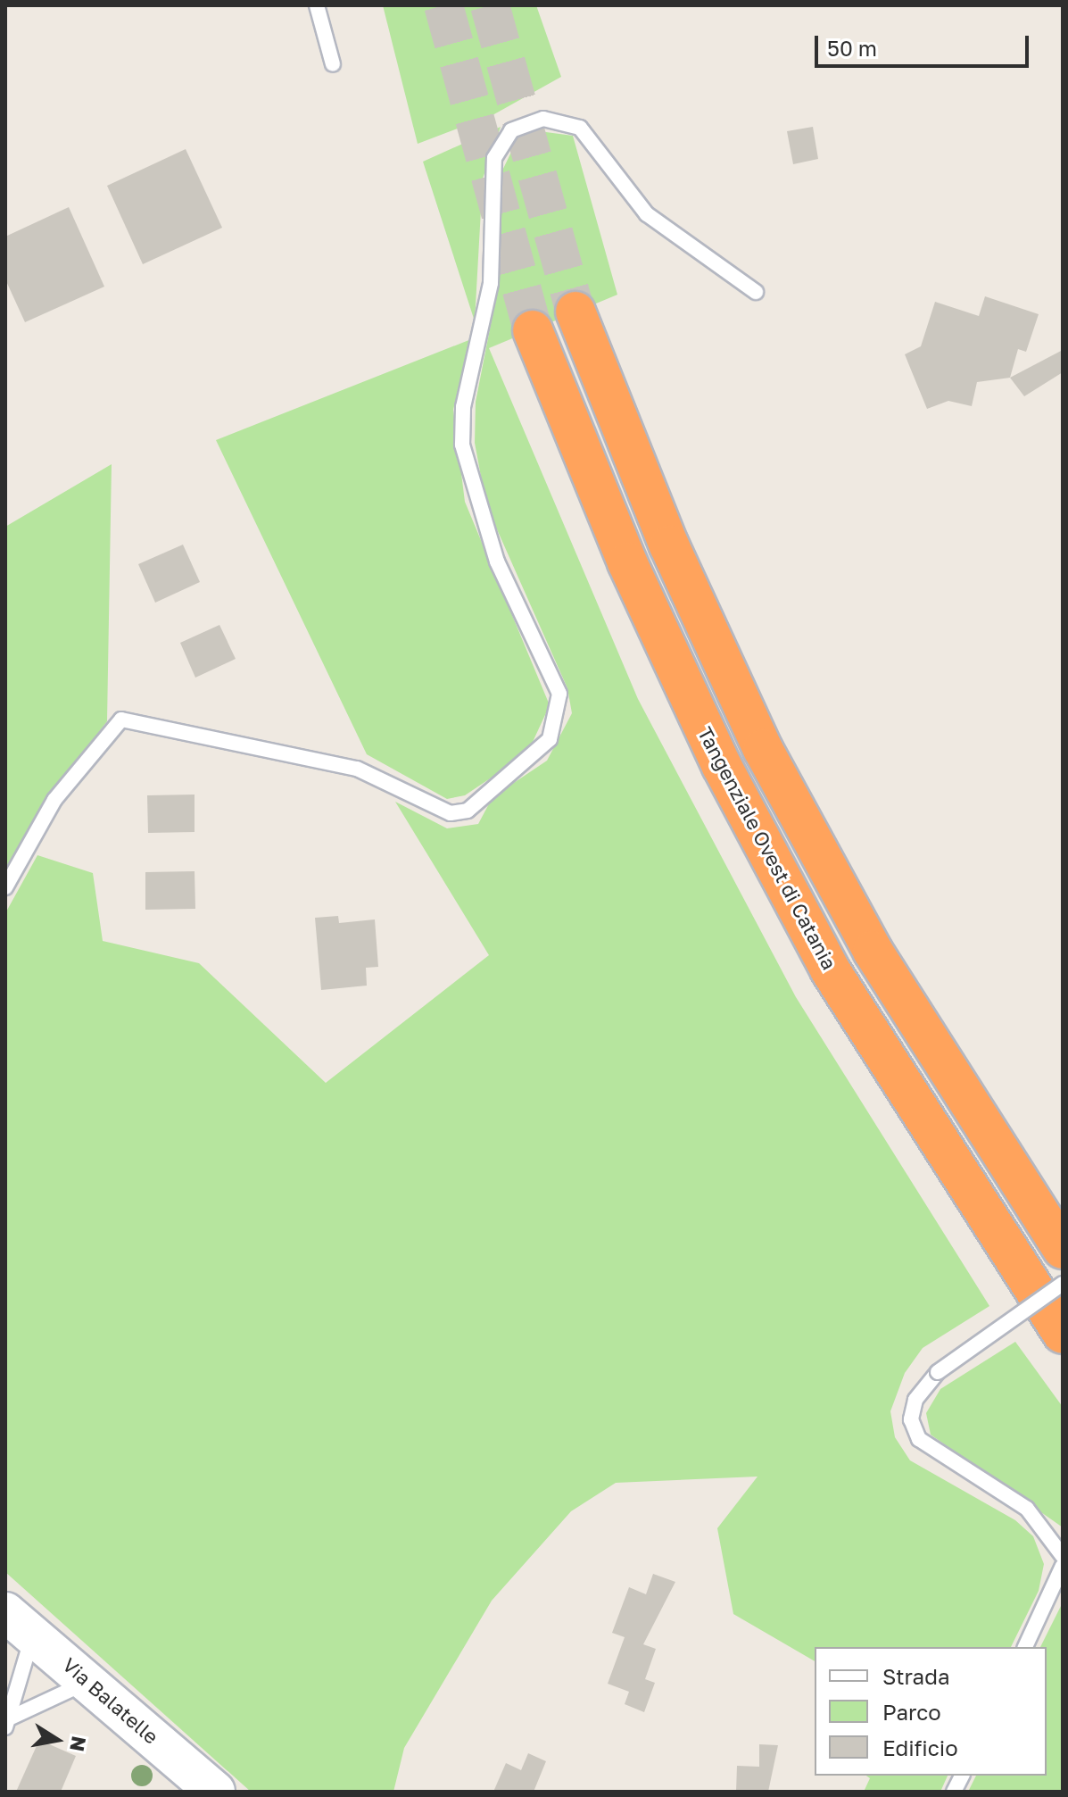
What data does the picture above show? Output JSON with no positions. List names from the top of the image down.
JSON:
{
  "streets": {
    "highway": ["Tangenziale Ovest di Catania"],
    "main road": ["Via Balatelle"]
  },
  "legend": ["Strada", "Parco", "Edificio"],
  "scale_bar": "50 m",
  "north": "right"
}
